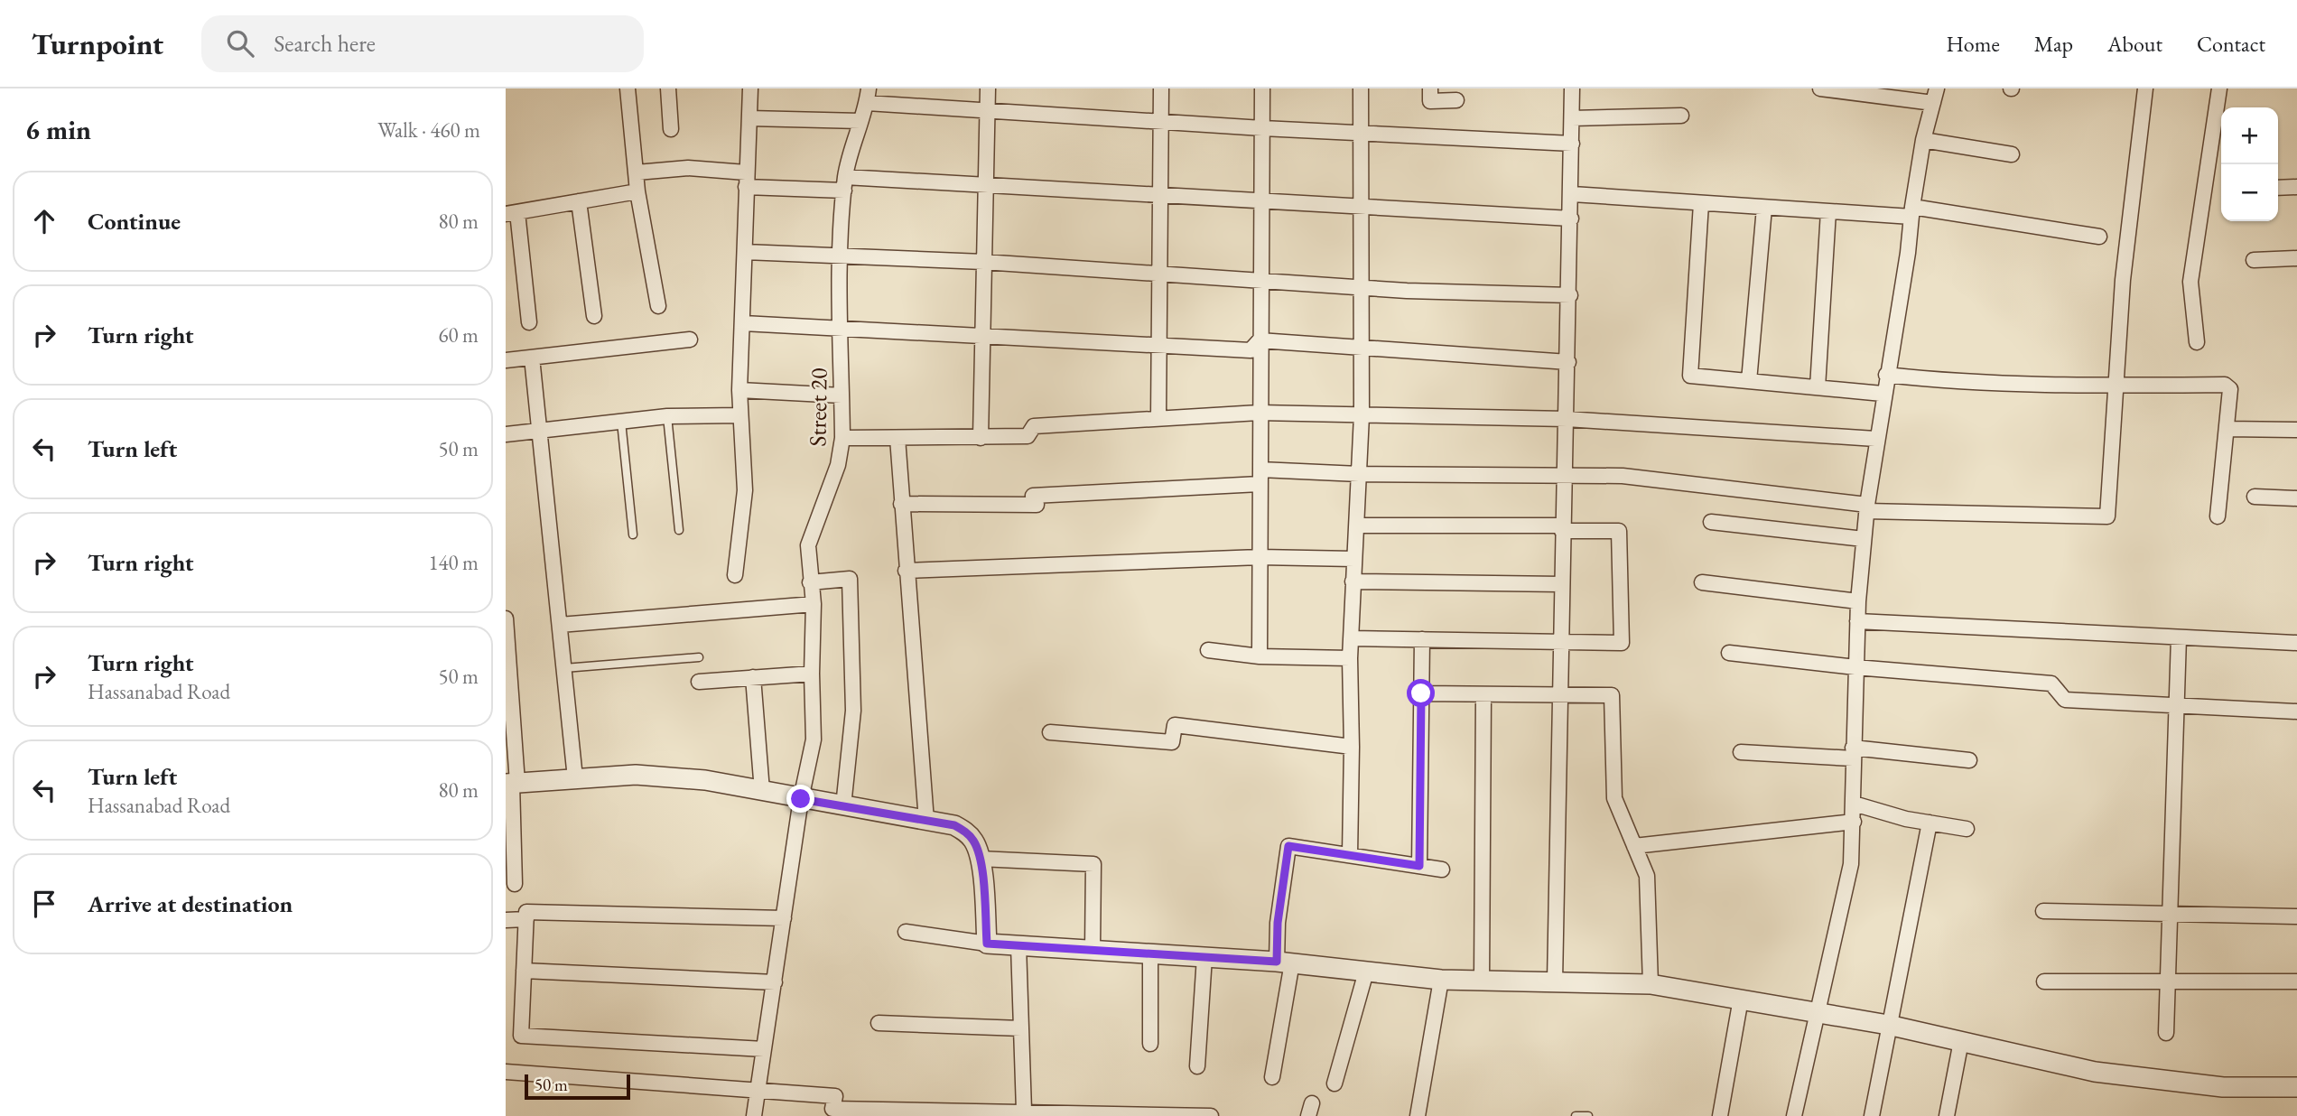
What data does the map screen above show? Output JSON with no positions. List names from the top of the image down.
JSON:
{
  "streets": {
    "street": ["Street 20"]
  },
  "scale_bar": "50 m",
  "page": {
    "header": "Turnpoint",
    "search": "Search here",
    "nav": [
      "Home",
      "Map",
      "About",
      "Contact"
    ],
    "heading": ["6 min", "Walk · 460 m"],
    "map_buttons": ["+", "−"],
    "list": [
      ["Continue", "80 m"],
      ["Turn right", "60 m"],
      ["Turn left", "50 m"],
      ["Turn right", "140 m"],
      ["Turn right", "Hassanabad Road", "50 m"],
      ["Turn left", "Hassanabad Road", "80 m"],
      "Arrive at destination"
    ],
    "scale": "50 m"
  }
}
